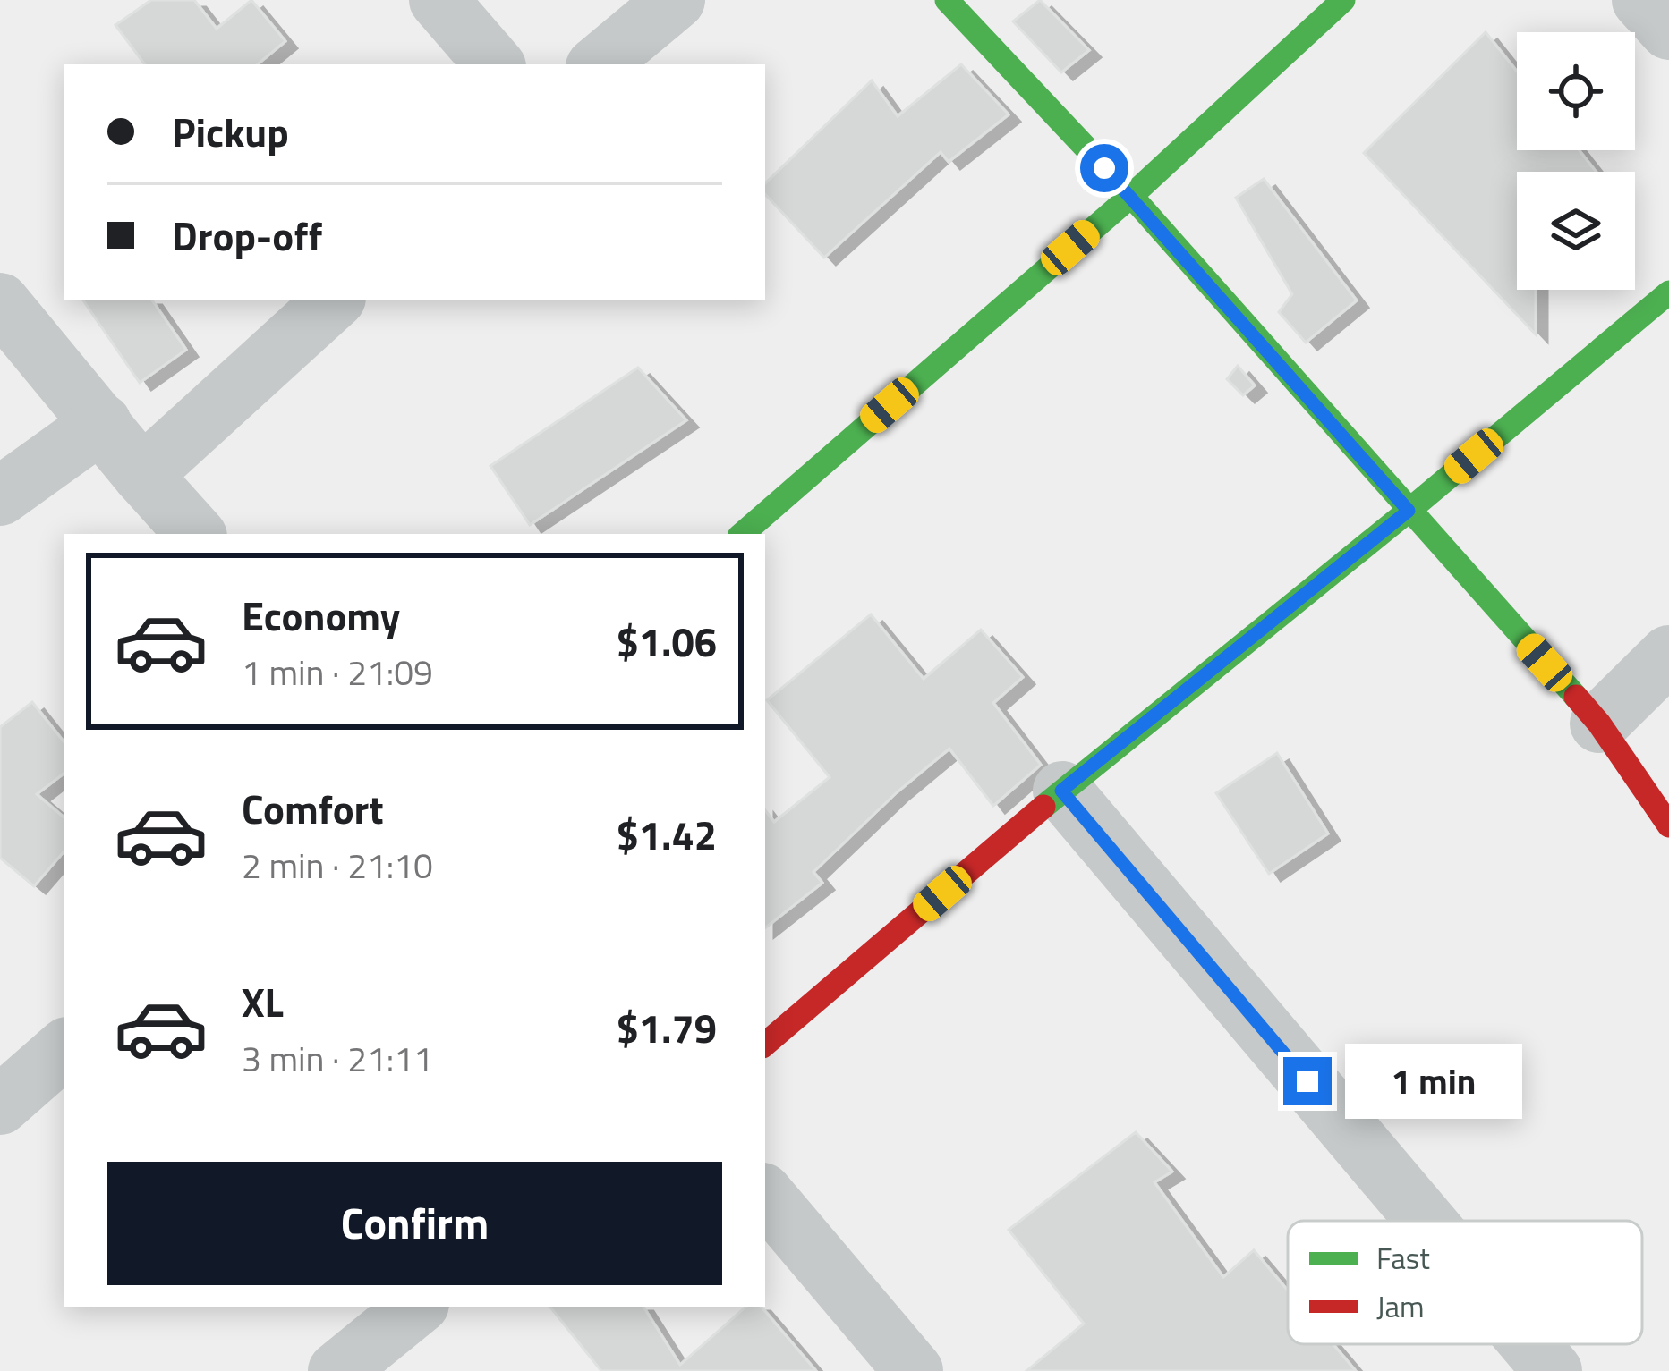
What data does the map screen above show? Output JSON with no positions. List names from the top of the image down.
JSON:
{
  "legend": ["Fast", "Jam"],
  "page": {
    "banner": ["Pickup", "Drop-off"],
    "list": [
      {
        "name": "Economy",
        "note": "1 min · 21:09",
        "value": "$1.06"
      },
      {
        "name": "Comfort",
        "note": "2 min · 21:10",
        "value": "$1.42"
      },
      {
        "name": "XL",
        "note": "3 min · 21:11",
        "value": "$1.79"
      }
    ],
    "bubble": "1 min",
    "buttons": "Confirm"
  }
}
